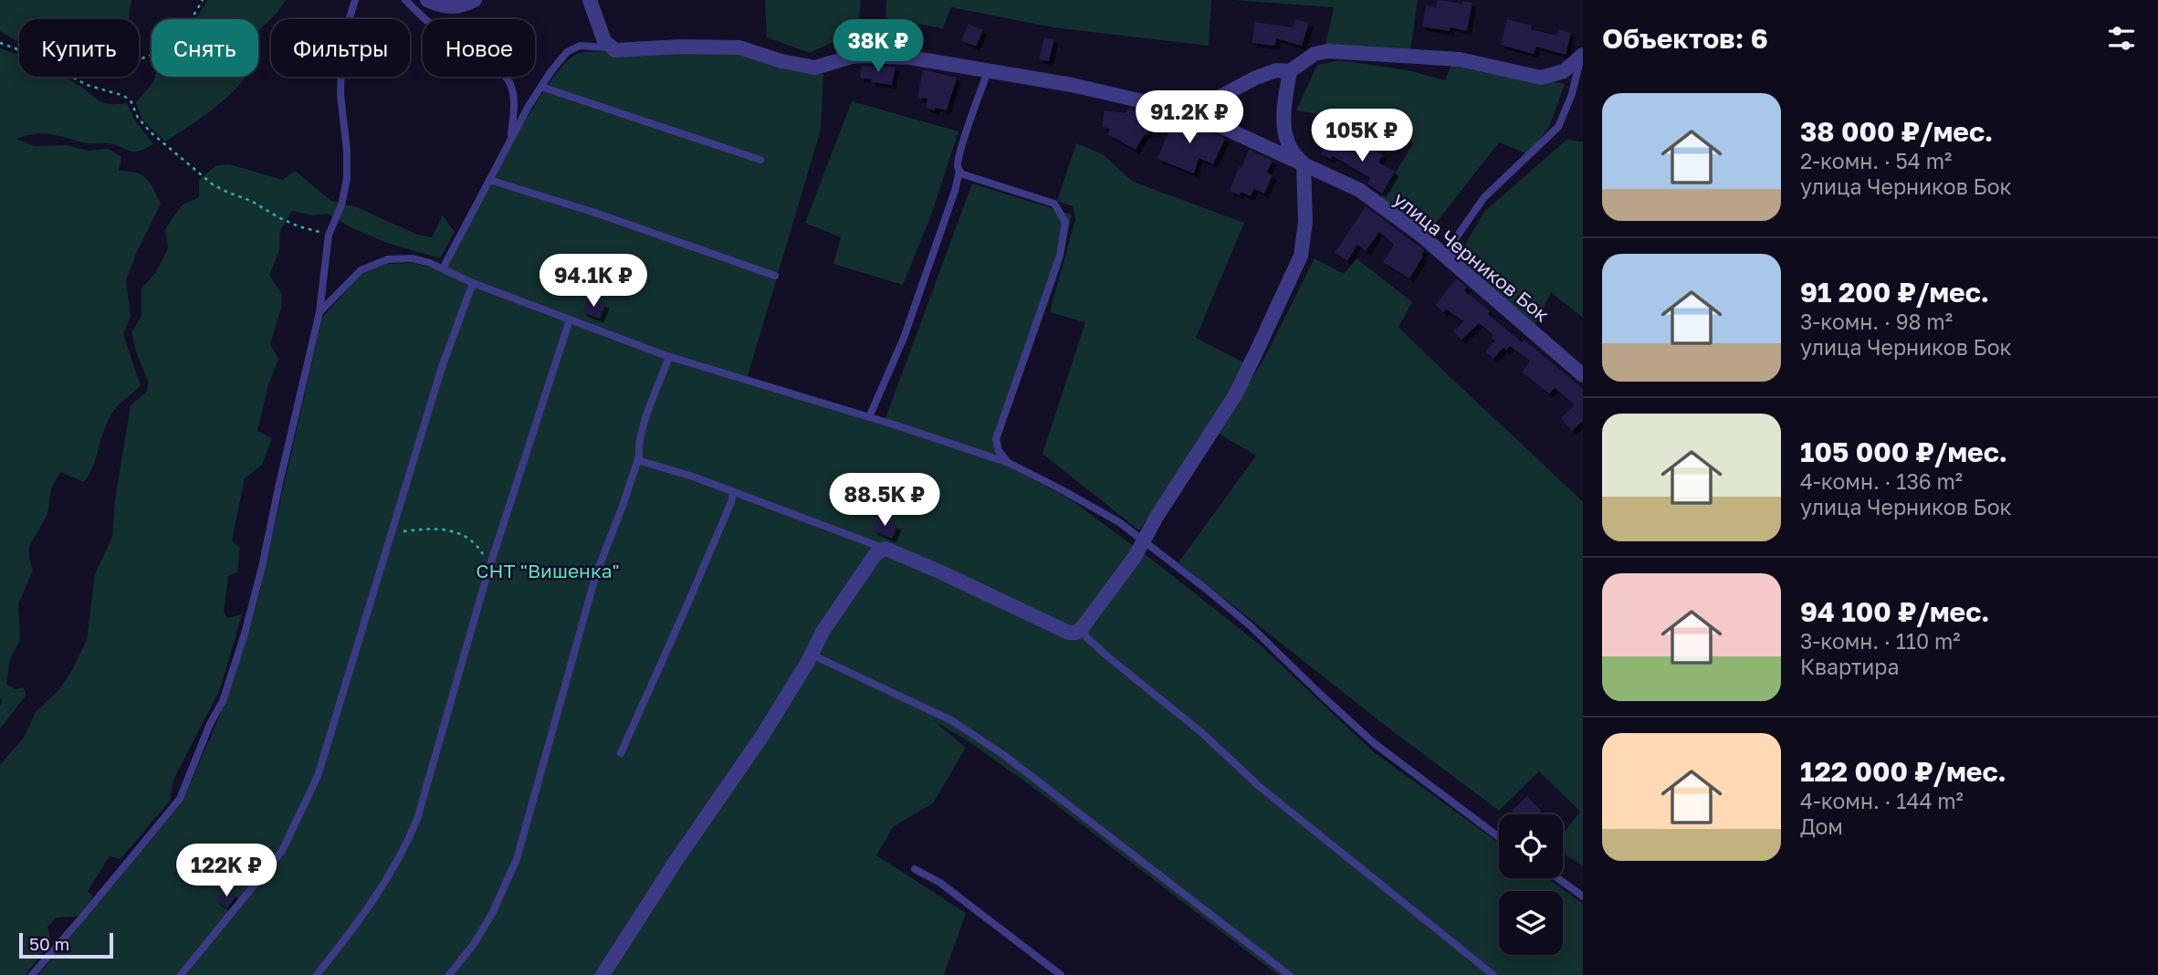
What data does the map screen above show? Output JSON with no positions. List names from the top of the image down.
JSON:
{
  "streets": {
    "street": ["улица Черников Бок"]
  },
  "parks": ["СНТ \"Вишенка\""],
  "scale_bar": "50 m",
  "page": {
    "heading": "Объектов: 6",
    "price": [
      "38K ₽",
      "91.2K ₽",
      "105K ₽",
      "94.1K ₽",
      "88.5K ₽",
      "122K ₽"
    ],
    "chip": [
      "Купить",
      "Снять",
      "Фильтры",
      "Новое"
    ],
    "list": [
      {
        "name": "38 000 ₽/мес.",
        "note": "2-комн. · 54 m² · улица Черников Бок"
      },
      {
        "name": "91 200 ₽/мес.",
        "note": "3-комн. · 98 m² · улица Черников Бок"
      },
      {
        "name": "105 000 ₽/мес.",
        "note": "4-комн. · 136 m² · улица Черников Бок"
      },
      {
        "name": "94 100 ₽/мес.",
        "note": "3-комн. · 110 m² · Квартира"
      },
      {
        "name": "122 000 ₽/мес.",
        "note": "4-комн. · 144 m² · Дом"
      }
    ],
    "scale": "50 m"
  }
}
